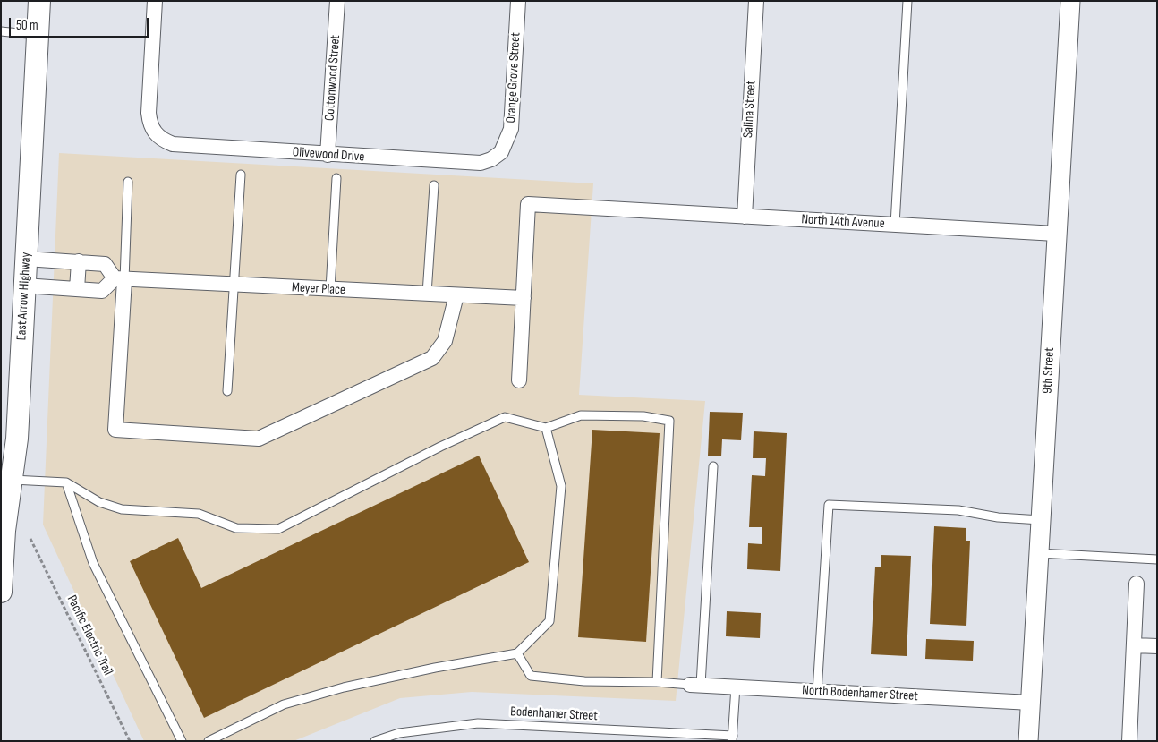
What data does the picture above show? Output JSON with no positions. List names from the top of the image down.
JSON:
{
  "streets": {
    "main road": ["East Arrow Highway"],
    "street": [
      "Cottonwood Street",
      "Orange Grove Street",
      "Salina Street",
      "Olivewood Drive",
      "North 14th Avenue",
      "Meyer Place",
      "9th Street",
      "North Bodenhamer Street"
    ],
    "lane": ["Bodenhamer Street"],
    "path": ["Pacific Electric Trail"]
  },
  "crossings": [
    ["Cottonwood Street", "Olivewood Drive"],
    ["Orange Grove Street", "Olivewood Drive"],
    ["Salina Street", "North 14th Avenue"],
    ["North 14th Avenue", "Meyer Place"],
    ["North 14th Avenue", "9th Street"],
    ["9th Street", "North Bodenhamer Street"]
  ],
  "scale_bar": "50 m"
}
